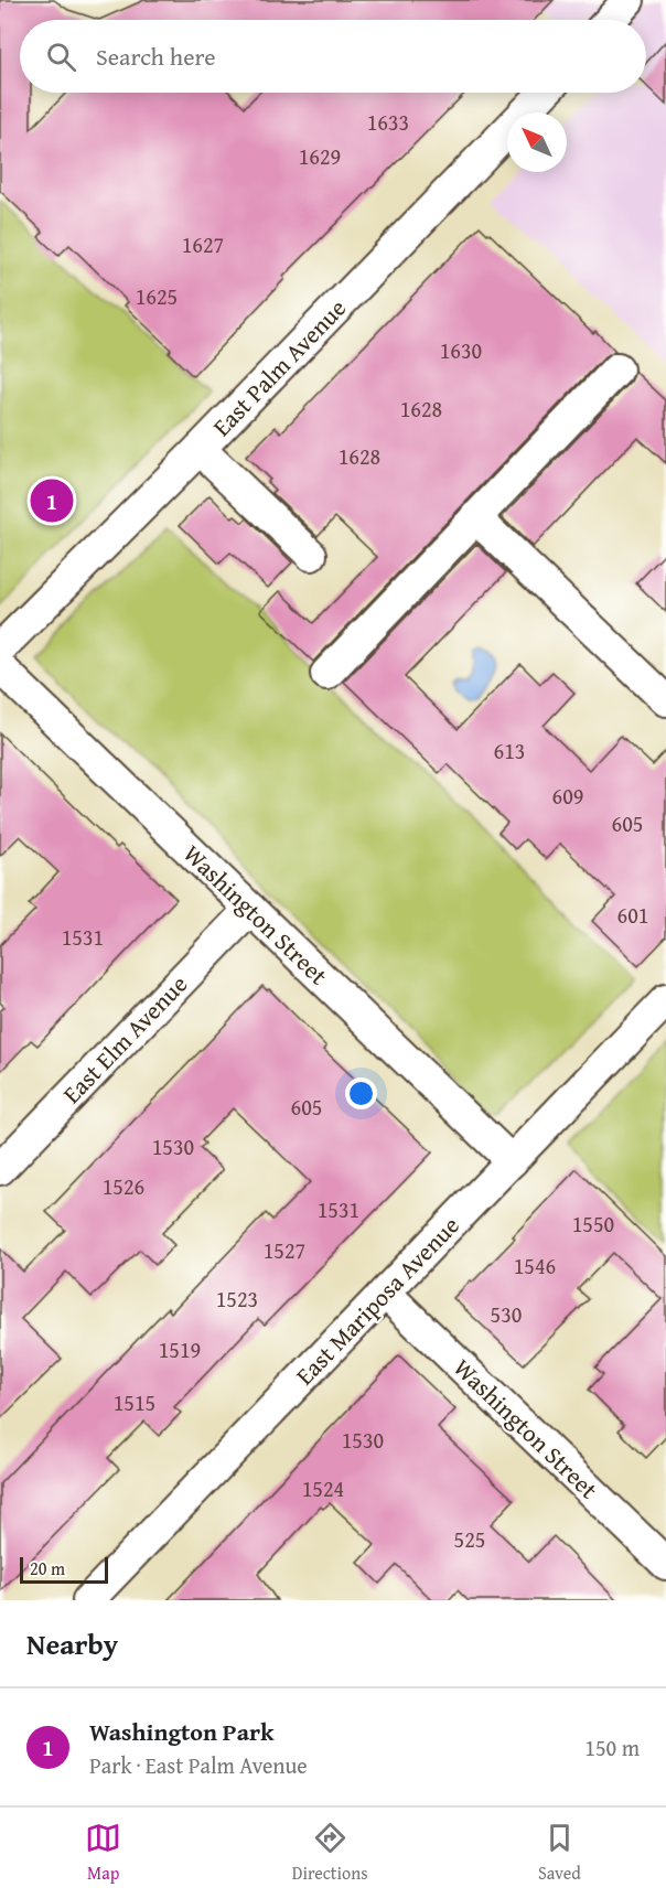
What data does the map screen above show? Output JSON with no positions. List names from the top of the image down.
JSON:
{
  "streets": {
    "street": [
      "East Palm Avenue",
      "Washington Street",
      "East Elm Avenue",
      "East Mariposa Avenue"
    ]
  },
  "crossings": [
    ["Washington Street", "East Elm Avenue"],
    ["Washington Street", "East Mariposa Avenue"]
  ],
  "house_numbers": [
    "1633",
    "1629",
    "1627",
    "1625",
    "1630",
    "1628",
    "1628",
    "613",
    "609",
    "605",
    "601",
    "1531",
    "605",
    "1530",
    "1526",
    "1531",
    "1550",
    "1527",
    "1546",
    "1523",
    "530",
    "1519",
    "1515",
    "1530",
    "1524",
    "525"
  ],
  "scale_bar": "20 m",
  "north": "top left",
  "page": {
    "search": "Search here",
    "pins": "1",
    "scale": "20 m",
    "heading": "Nearby",
    "list": [
      {
        "mark": "1",
        "name": "Washington Park",
        "note": "Park · East Palm Avenue",
        "value": "150 m"
      }
    ],
    "nav": ["Map", "Directions", "Saved"]
  }
}
